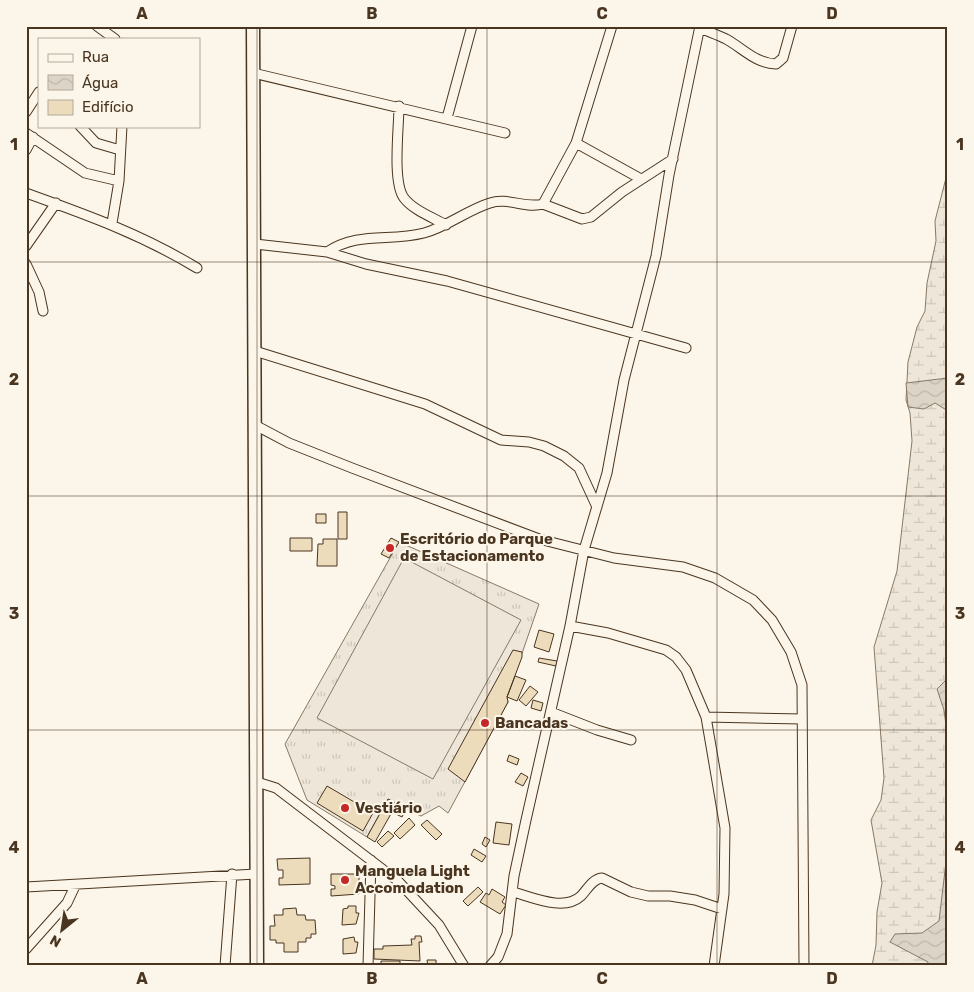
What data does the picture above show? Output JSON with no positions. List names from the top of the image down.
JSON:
{
  "places": [
    "Escritório do Parque de Estacionamento",
    "Bancadas",
    "Vestiário",
    "Manguela Light Accomodation"
  ],
  "legend": ["Rua", "Água", "Edifício"],
  "north": "bottom left",
  "grid": {
    "columns": [
      "A",
      "B",
      "C",
      "D"
    ],
    "rows": [
      "1",
      "2",
      "3",
      "4"
    ]
  }
}
